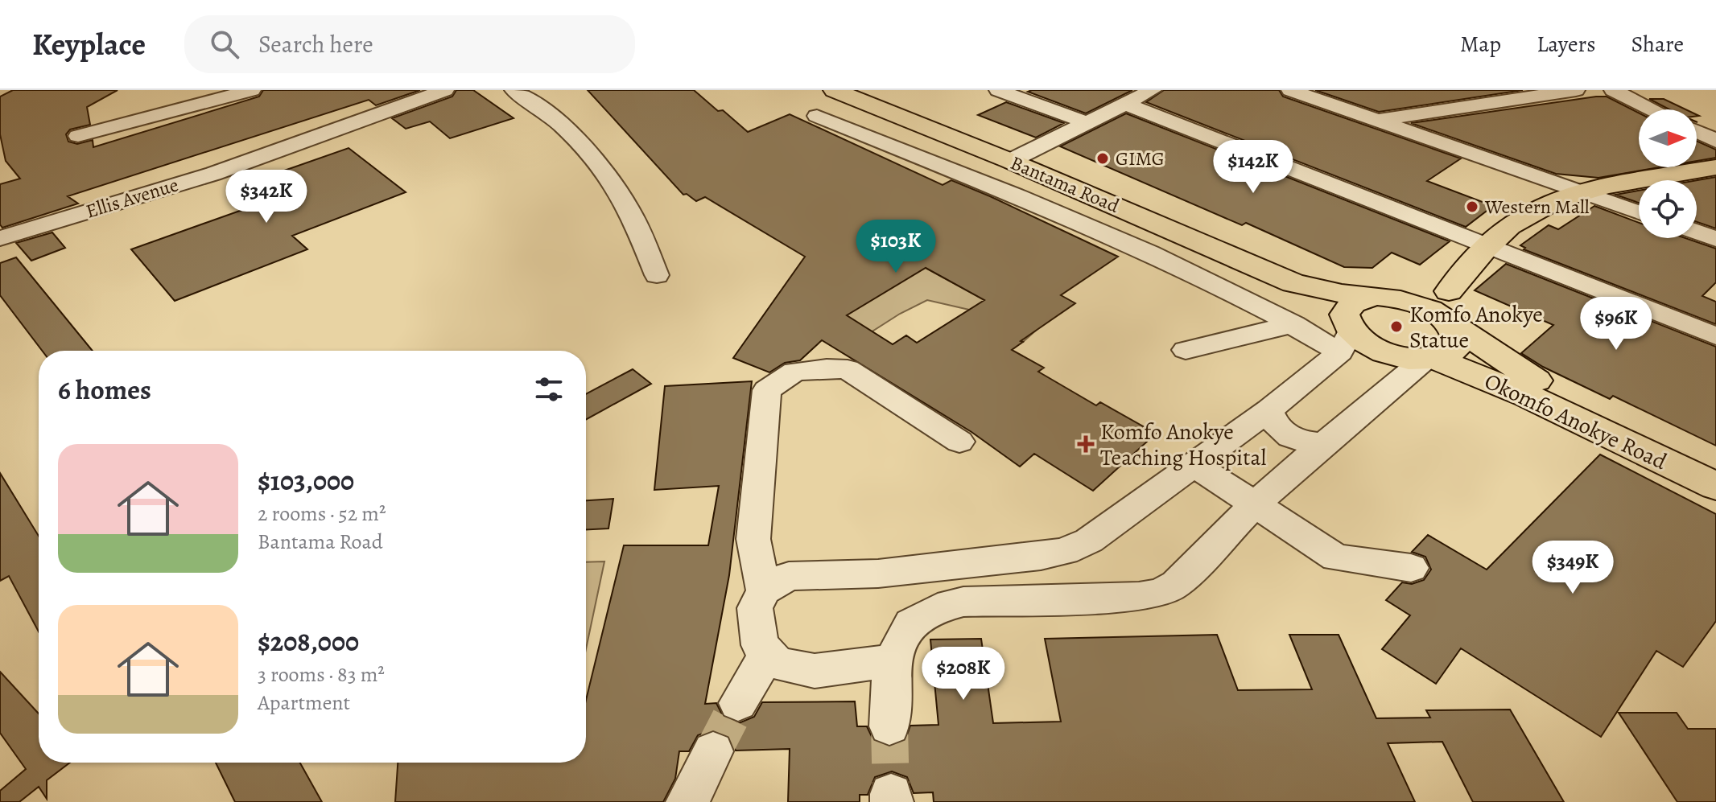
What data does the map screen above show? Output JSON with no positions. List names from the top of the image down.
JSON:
{
  "streets": {
    "main road": ["Bantama Road", "Okomfo Anokye Road"],
    "street": ["Ellis Avenue"]
  },
  "crossings": [
    ["Bantama Road", "Okomfo Anokye Road"]
  ],
  "places": {
    "other": ["GIMG", "Western Mall", "Komfo Anokye Statue"],
    "health": ["Komfo Anokye Teaching Hospital"]
  },
  "north": "right",
  "page": {
    "header": "Keyplace",
    "search": "Search here",
    "nav": ["Map", "Layers", "Share"],
    "price": [
      "$142K",
      "$342K",
      "$103K",
      "$96K",
      "$349K",
      "$208K"
    ],
    "heading": "6 homes",
    "list": [
      {
        "name": "$103,000",
        "note": "2 rooms · 52 m² · Bantama Road"
      },
      {
        "name": "$208,000",
        "note": "3 rooms · 83 m² · Apartment"
      }
    ]
  }
}
